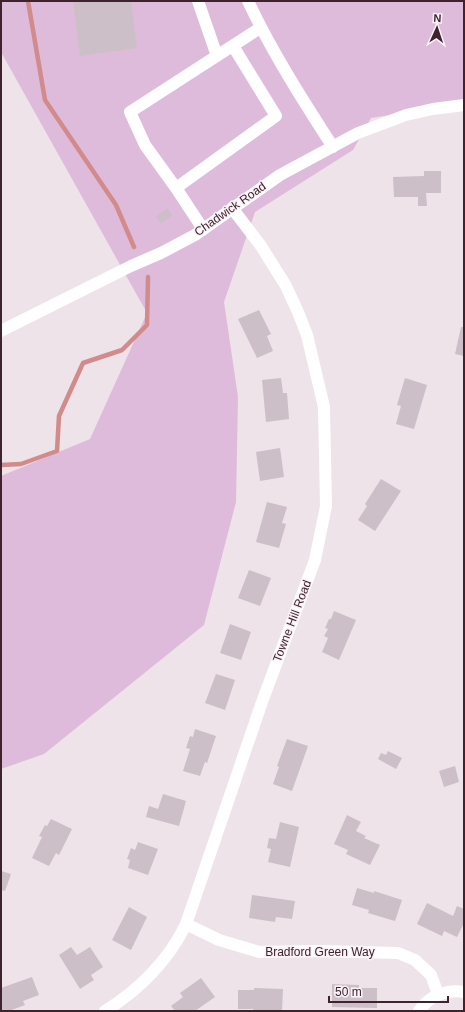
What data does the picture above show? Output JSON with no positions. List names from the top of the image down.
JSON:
{
  "streets": {
    "street": ["Chadwick Road", "Towne Hill Road", "Bradford Green Way"]
  },
  "crossings": [
    ["Chadwick Road", "Towne Hill Road"],
    ["Towne Hill Road", "Bradford Green Way"]
  ],
  "scale_bar": "50 m",
  "north": "top"
}
